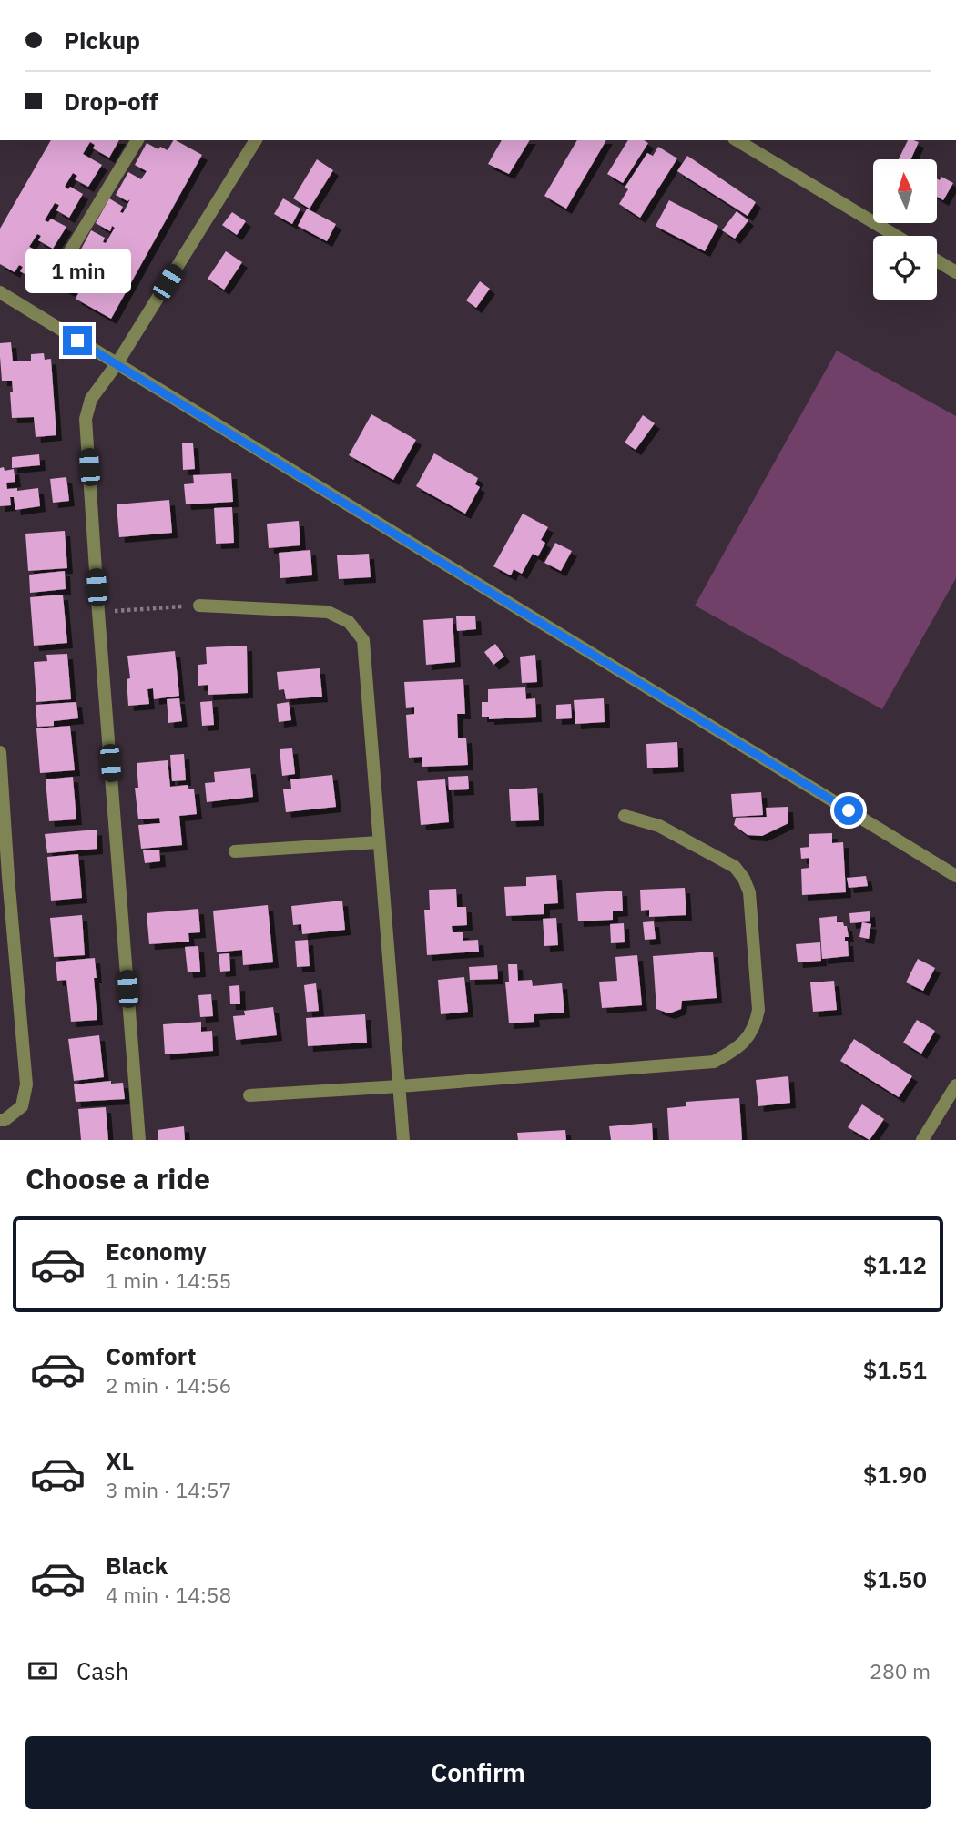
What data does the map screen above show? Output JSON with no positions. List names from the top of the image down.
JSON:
{
  "north": "top",
  "page": {
    "banner": ["Pickup", "Drop-off"],
    "bubble": "1 min",
    "heading": "Choose a ride",
    "list": [
      {
        "name": "Economy",
        "note": "1 min · 14:55",
        "value": "$1.12"
      },
      {
        "name": "Comfort",
        "note": "2 min · 14:56",
        "value": "$1.51"
      },
      {
        "name": "XL",
        "note": "3 min · 14:57",
        "value": "$1.90"
      },
      {
        "name": "Black",
        "note": "4 min · 14:58",
        "value": "$1.50"
      }
    ],
    "pay": ["Cash", "280 m"],
    "buttons": "Confirm"
  }
}
